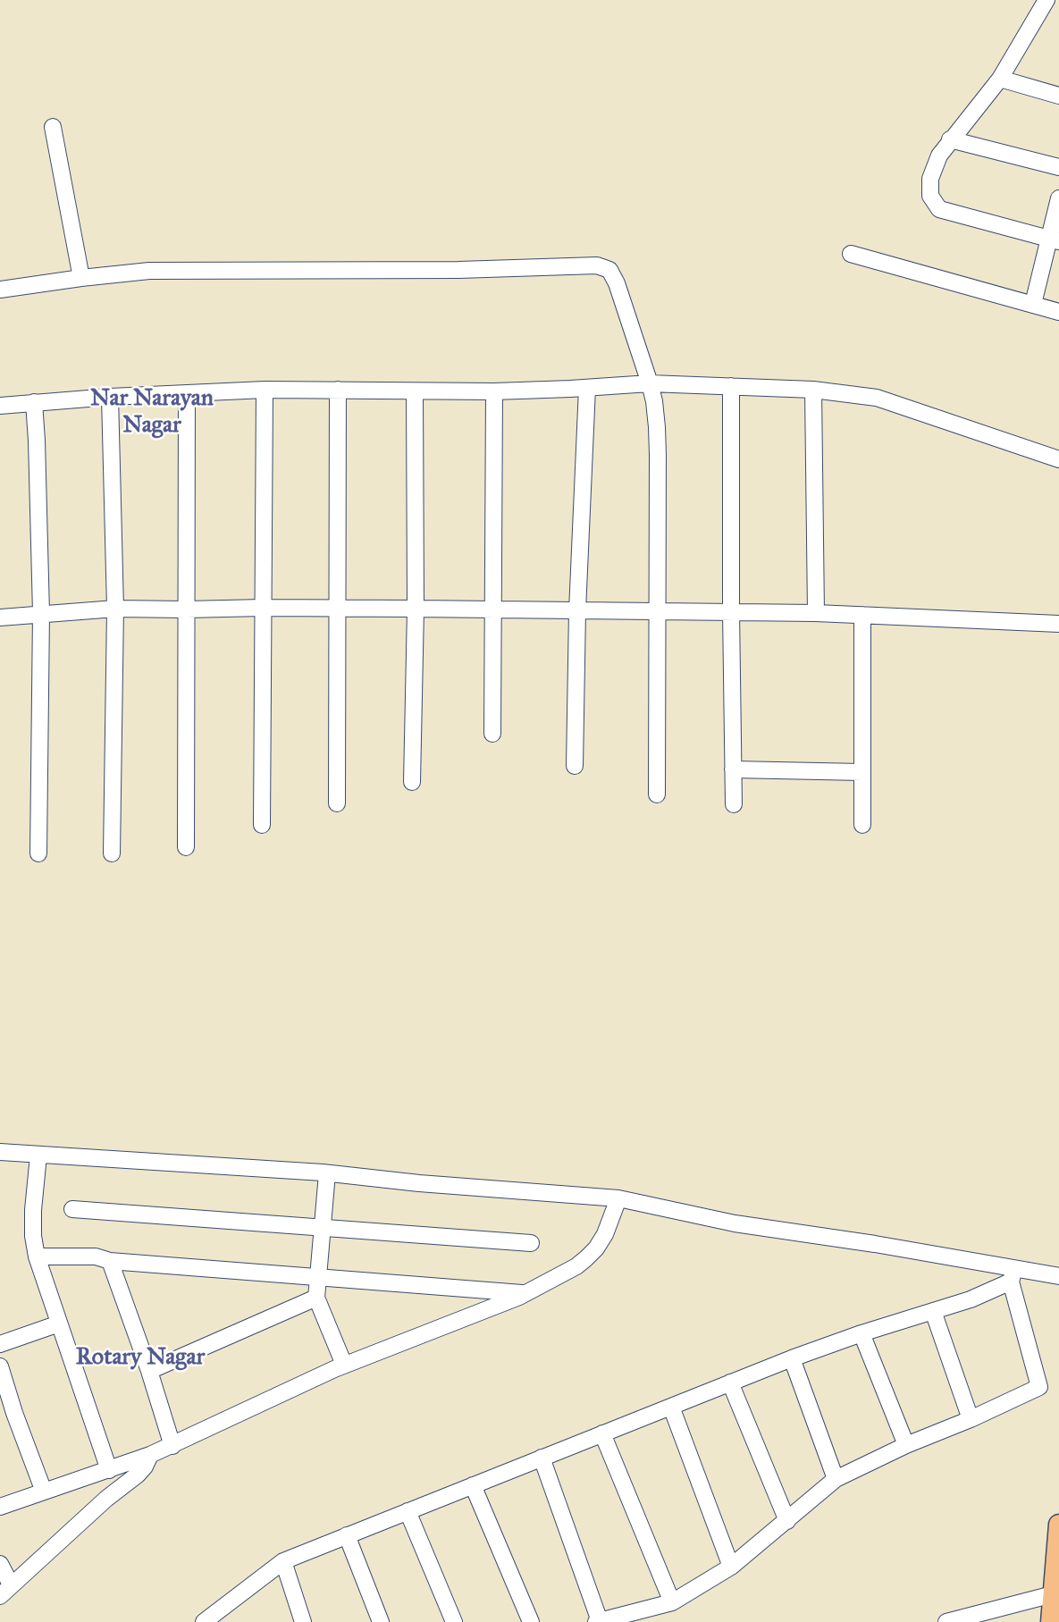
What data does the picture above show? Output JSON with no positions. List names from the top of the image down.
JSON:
{
  "districts": ["Nar Narayan Nagar", "Rotary Nagar"]
}
